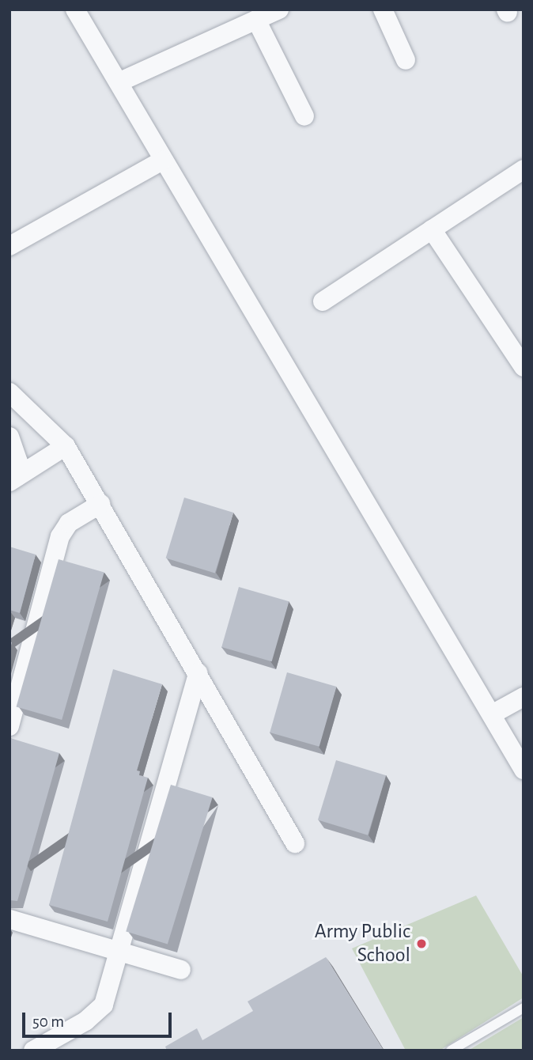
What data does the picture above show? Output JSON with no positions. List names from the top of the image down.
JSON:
{
  "places": ["Army Public School"],
  "scale_bar": "50 m"
}
